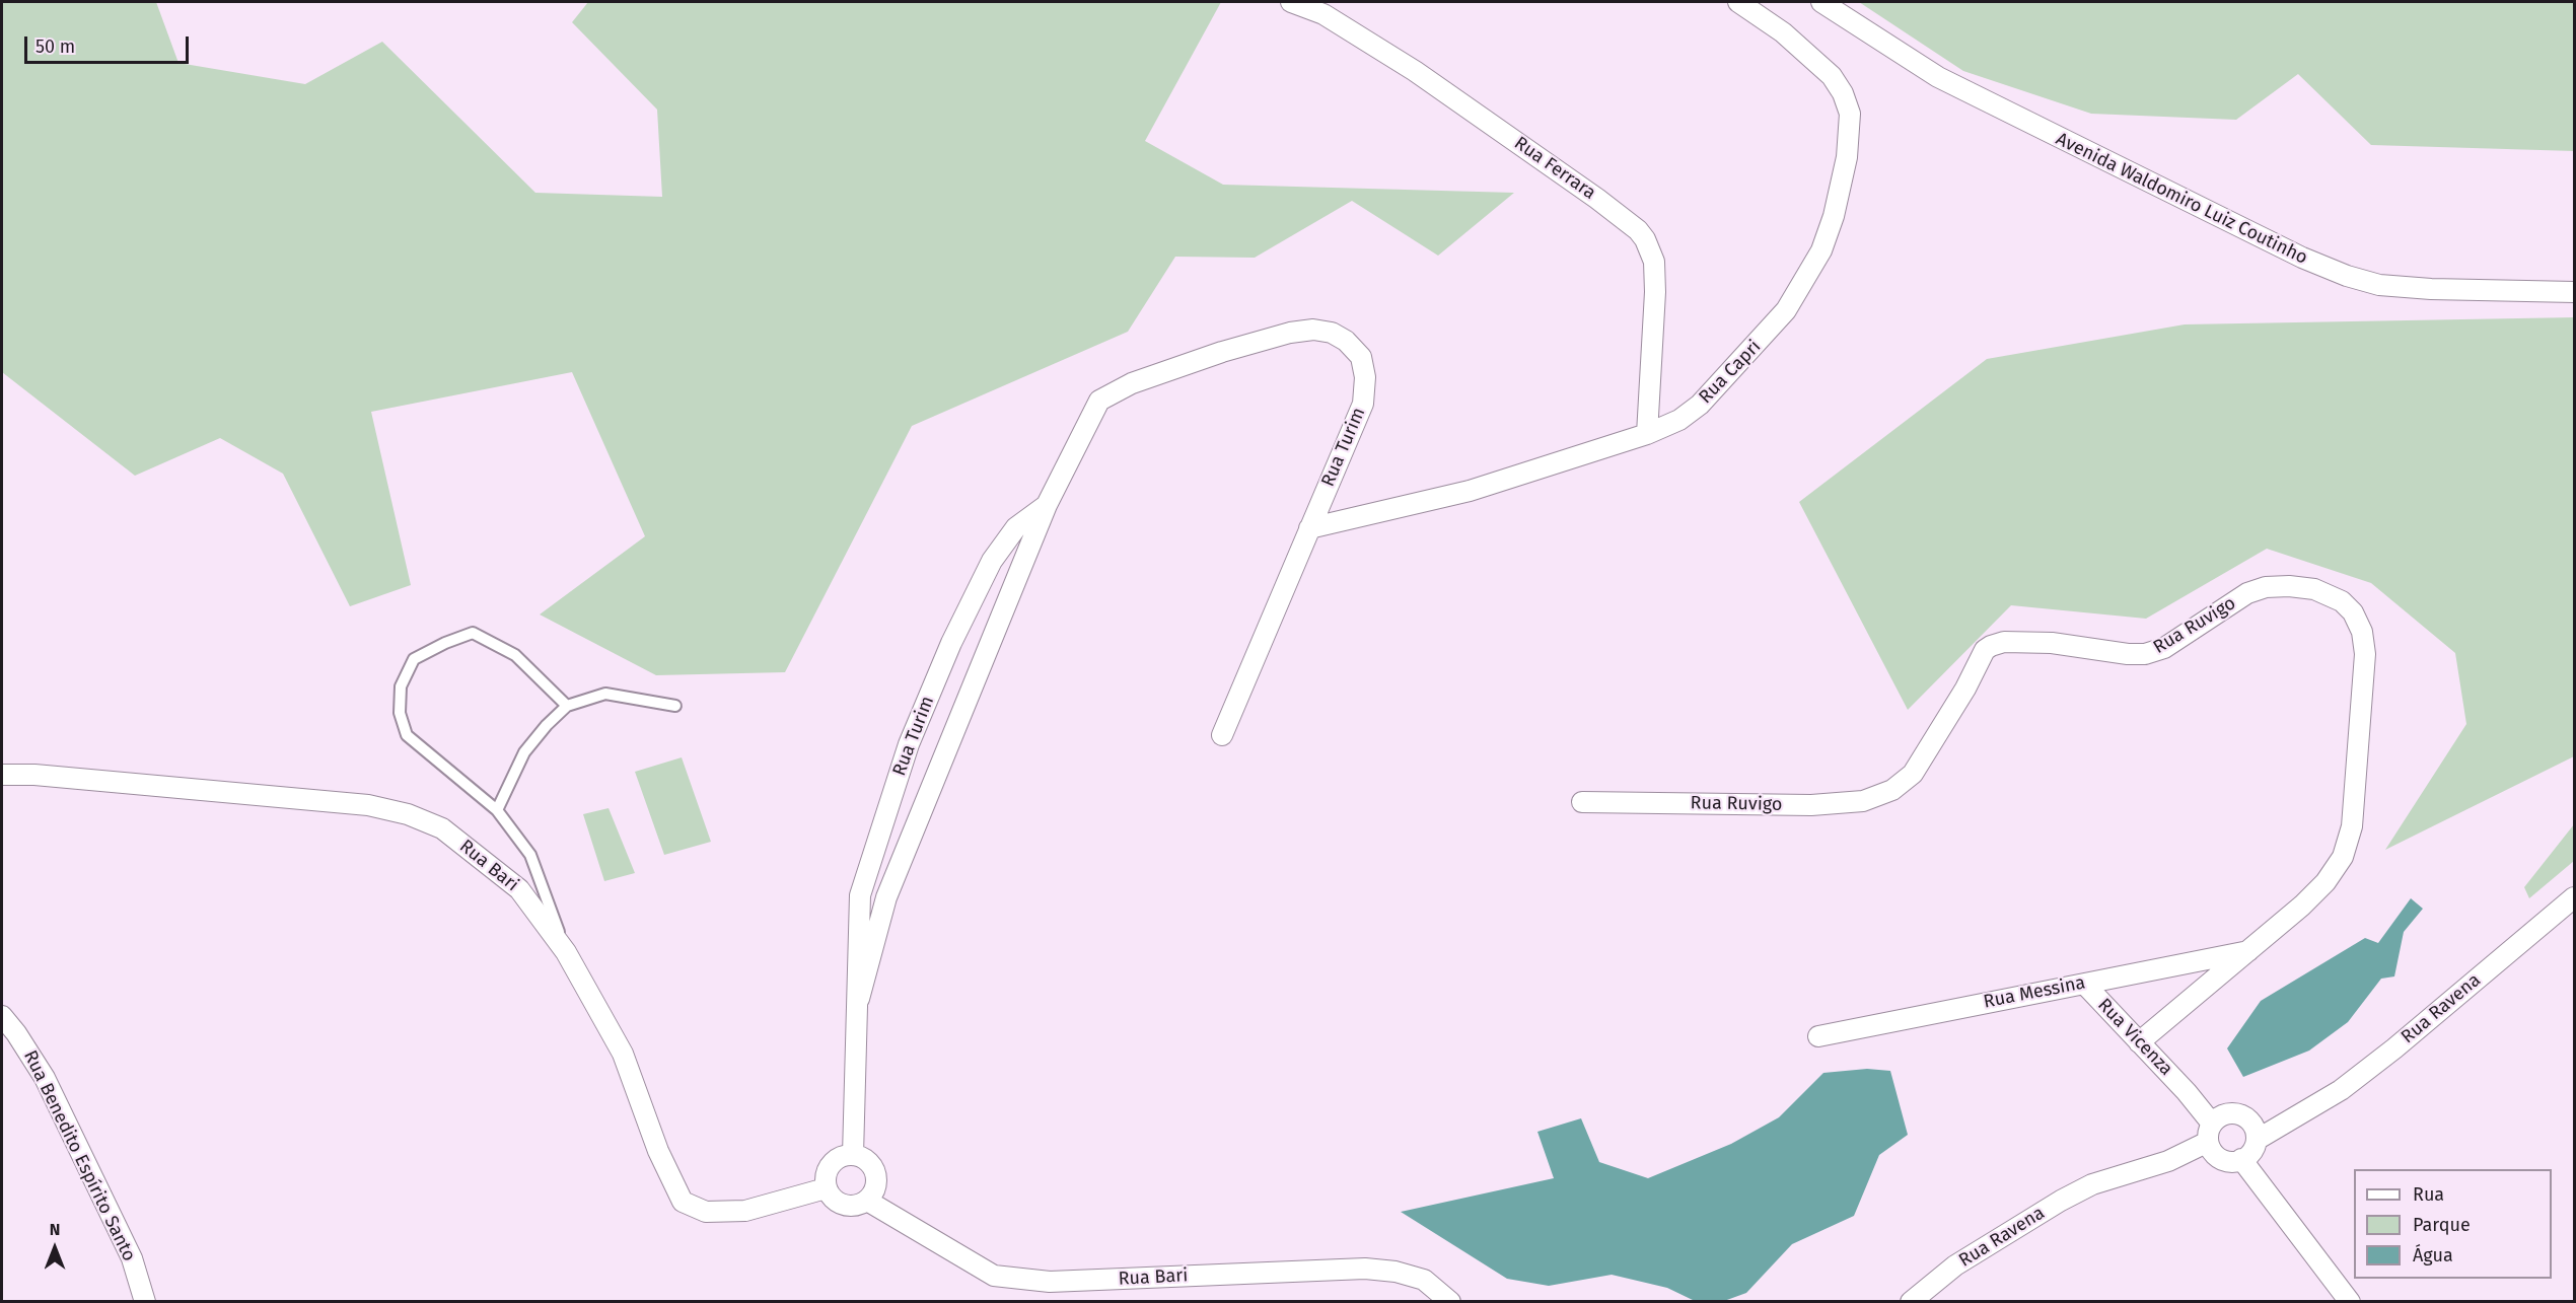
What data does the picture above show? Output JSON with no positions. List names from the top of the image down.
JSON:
{
  "streets": {
    "street": [
      "Rua Ferrara",
      "Avenida Waldomiro Luiz Coutinho",
      "Rua Capri",
      "Rua Turim",
      "Rua Ruvigo",
      "Rua Bari",
      "Rua Messina",
      "Rua Ravena",
      "Rua Vicenza",
      "Rua Benedito Espírito Santo"
    ]
  },
  "crossings": [
    ["Rua Ferrara", "Rua Capri"],
    ["Rua Capri", "Rua Turim"],
    ["Rua Turim", "Rua Bari"],
    ["Rua Ruvigo", "Rua Messina"],
    ["Rua Ruvigo", "Rua Vicenza"],
    ["Rua Messina", "Rua Vicenza"],
    ["Rua Ravena", "Rua Vicenza"]
  ],
  "legend": ["Rua", "Parque", "Água"],
  "scale_bar": "50 m",
  "north": "top"
}
